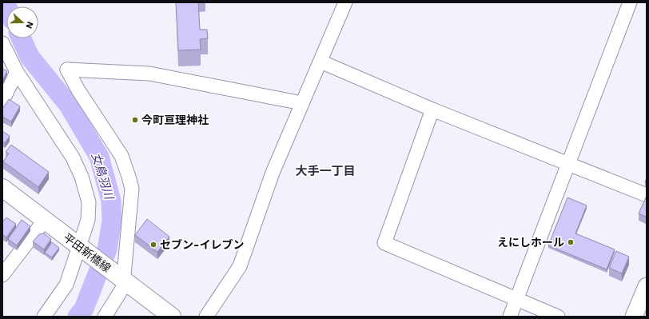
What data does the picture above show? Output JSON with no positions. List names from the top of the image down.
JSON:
{
  "streets": {
    "main road": ["平田新橋線"]
  },
  "districts": ["大手一丁目"],
  "water": ["女鳥羽川"],
  "places": ["今町亘理神社", "えにしホール", "セブン-イレブン"],
  "north": "right"
}
